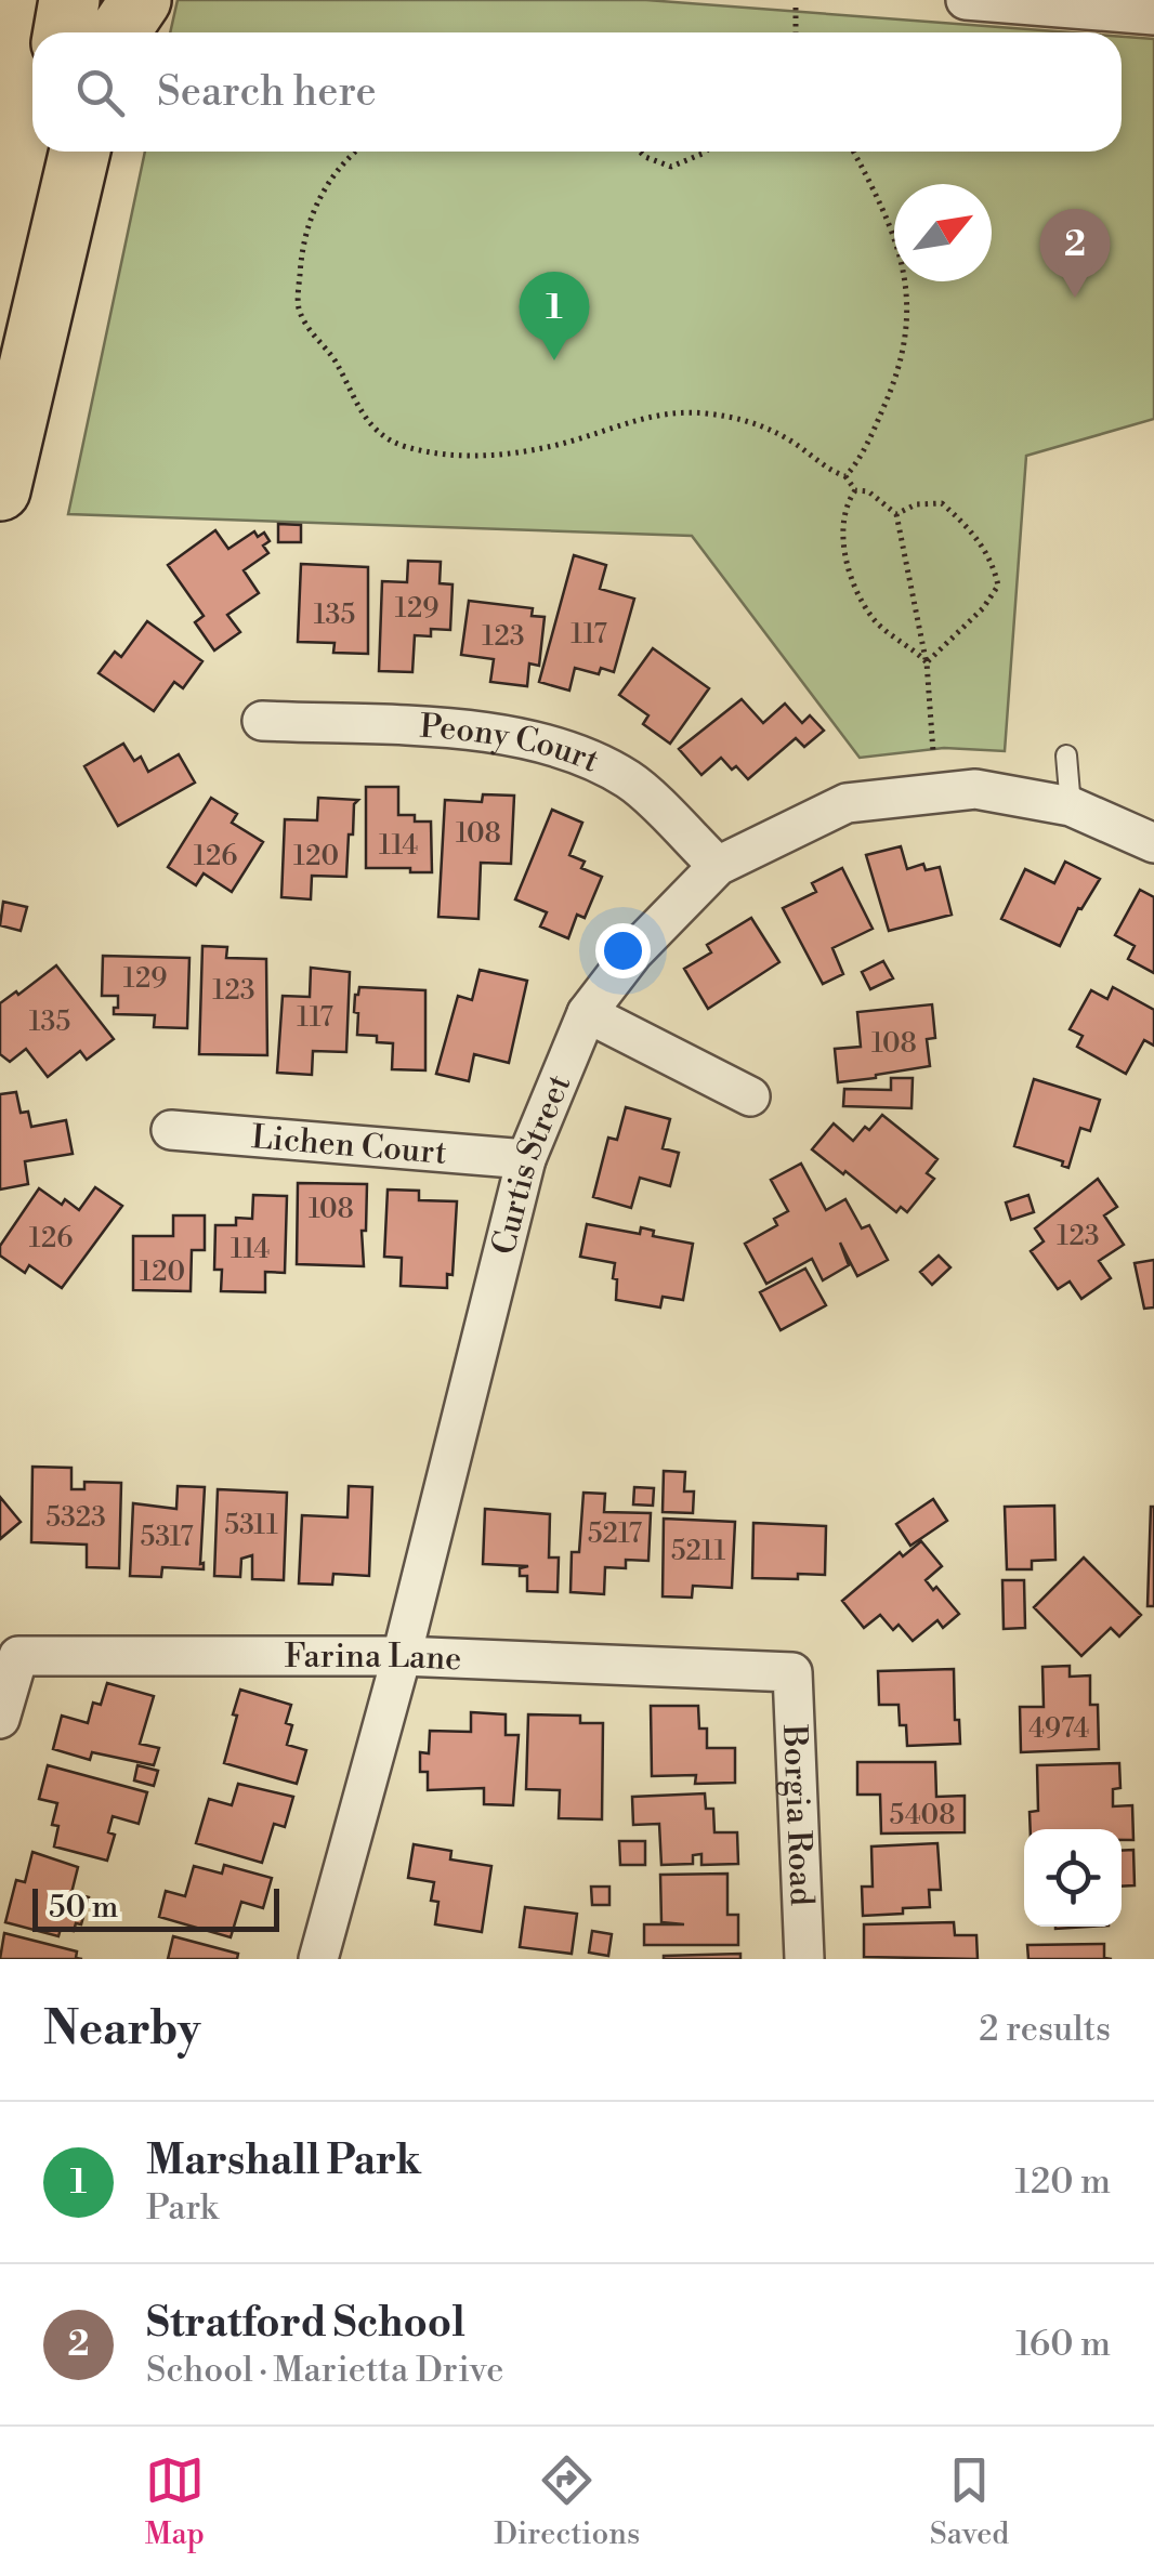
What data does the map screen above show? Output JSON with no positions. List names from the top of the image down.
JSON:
{
  "streets": {
    "street": [
      "Peony Court",
      "Lichen Court",
      "Curtis Street",
      "Farina Lane",
      "Borgia Road"
    ]
  },
  "crossings": [
    ["Peony Court", "Curtis Street"],
    ["Lichen Court", "Curtis Street"],
    ["Curtis Street", "Farina Lane"],
    ["Farina Lane", "Borgia Road"]
  ],
  "house_numbers": [
    "129",
    "135",
    "117",
    "123",
    "108",
    "114",
    "126",
    "120",
    "129",
    "123",
    "117",
    "135",
    "108",
    "108",
    "123",
    "126",
    "114",
    "120",
    "5323",
    "5311",
    "5217",
    "5317",
    "5211",
    "4974",
    "5408"
  ],
  "scale_bar": "50 m",
  "north": "top right",
  "page": {
    "search": "Search here",
    "pins": ["2", "1"],
    "scale": "50 m",
    "heading": ["Nearby", "2 results"],
    "list": [
      {
        "mark": "1",
        "name": "Marshall Park",
        "note": "Park",
        "value": "120 m"
      },
      {
        "mark": "2",
        "name": "Stratford School",
        "note": "School · Marietta Drive",
        "value": "160 m"
      }
    ],
    "nav": ["Map", "Directions", "Saved"]
  }
}
